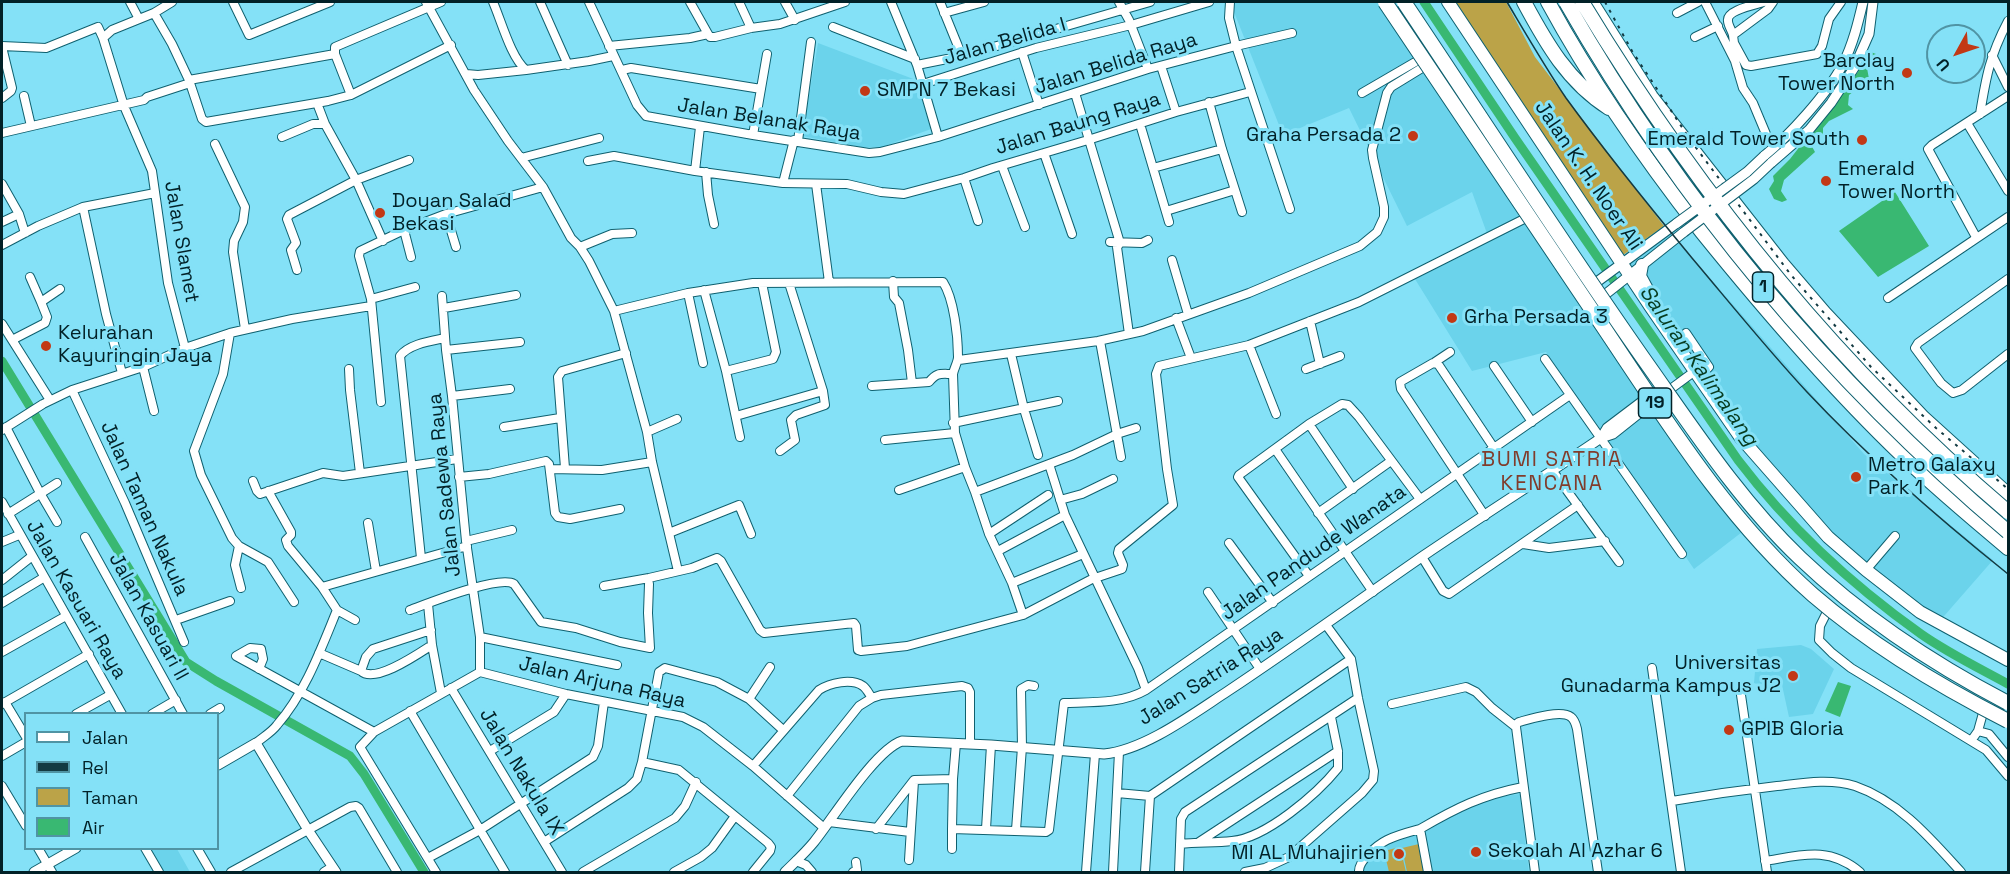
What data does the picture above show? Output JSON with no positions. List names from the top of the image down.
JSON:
{
  "streets": {
    "highway": ["1", "19"],
    "main road": ["Jalan K. H. Noer Ali"],
    "street": [
      "Jalan Belida I",
      "Jalan Belida Raya",
      "Jalan Belanak Raya",
      "Jalan Baung Raya",
      "Jalan Slamet",
      "Jalan Sadewa Raya",
      "Jalan Taman Nakula",
      "Jalan Pandude Wanata",
      "Jalan Kasuari Raya",
      "Jalan Kasuari II",
      "Jalan Satria Raya",
      "Jalan Arjuna Raya",
      "Jalan Nakula IX"
    ]
  },
  "crossings": [
    ["Jalan Belida Raya", "Jalan Belanak Raya"],
    ["Jalan Sadewa Raya", "Jalan Arjuna Raya"],
    ["Jalan Pandude Wanata", "Jalan Satria Raya"],
    ["Jalan Satria Raya", "Jalan Arjuna Raya"]
  ],
  "districts": ["BUMI SATRIA KENCANA"],
  "water": ["Saluran Kalimalang"],
  "places": [
    "Barclay Tower North",
    "SMPN 7 Bekasi",
    "Graha Persada 2",
    "Emerald Tower South",
    "Emerald Tower North",
    "Doyan Salad Bekasi",
    "Grha Persada 3",
    "Kelurahan Kayuringin Jaya",
    "Metro Galaxy Park 1",
    "Universitas Gunadarma Kampus J2",
    "GPIB Gloria",
    "Sekolah Al Azhar 6",
    "MI AL Muhajirien"
  ],
  "legend": [
    "Jalan",
    "Rel",
    "Taman",
    "Air"
  ],
  "north": "bottom left"
}
